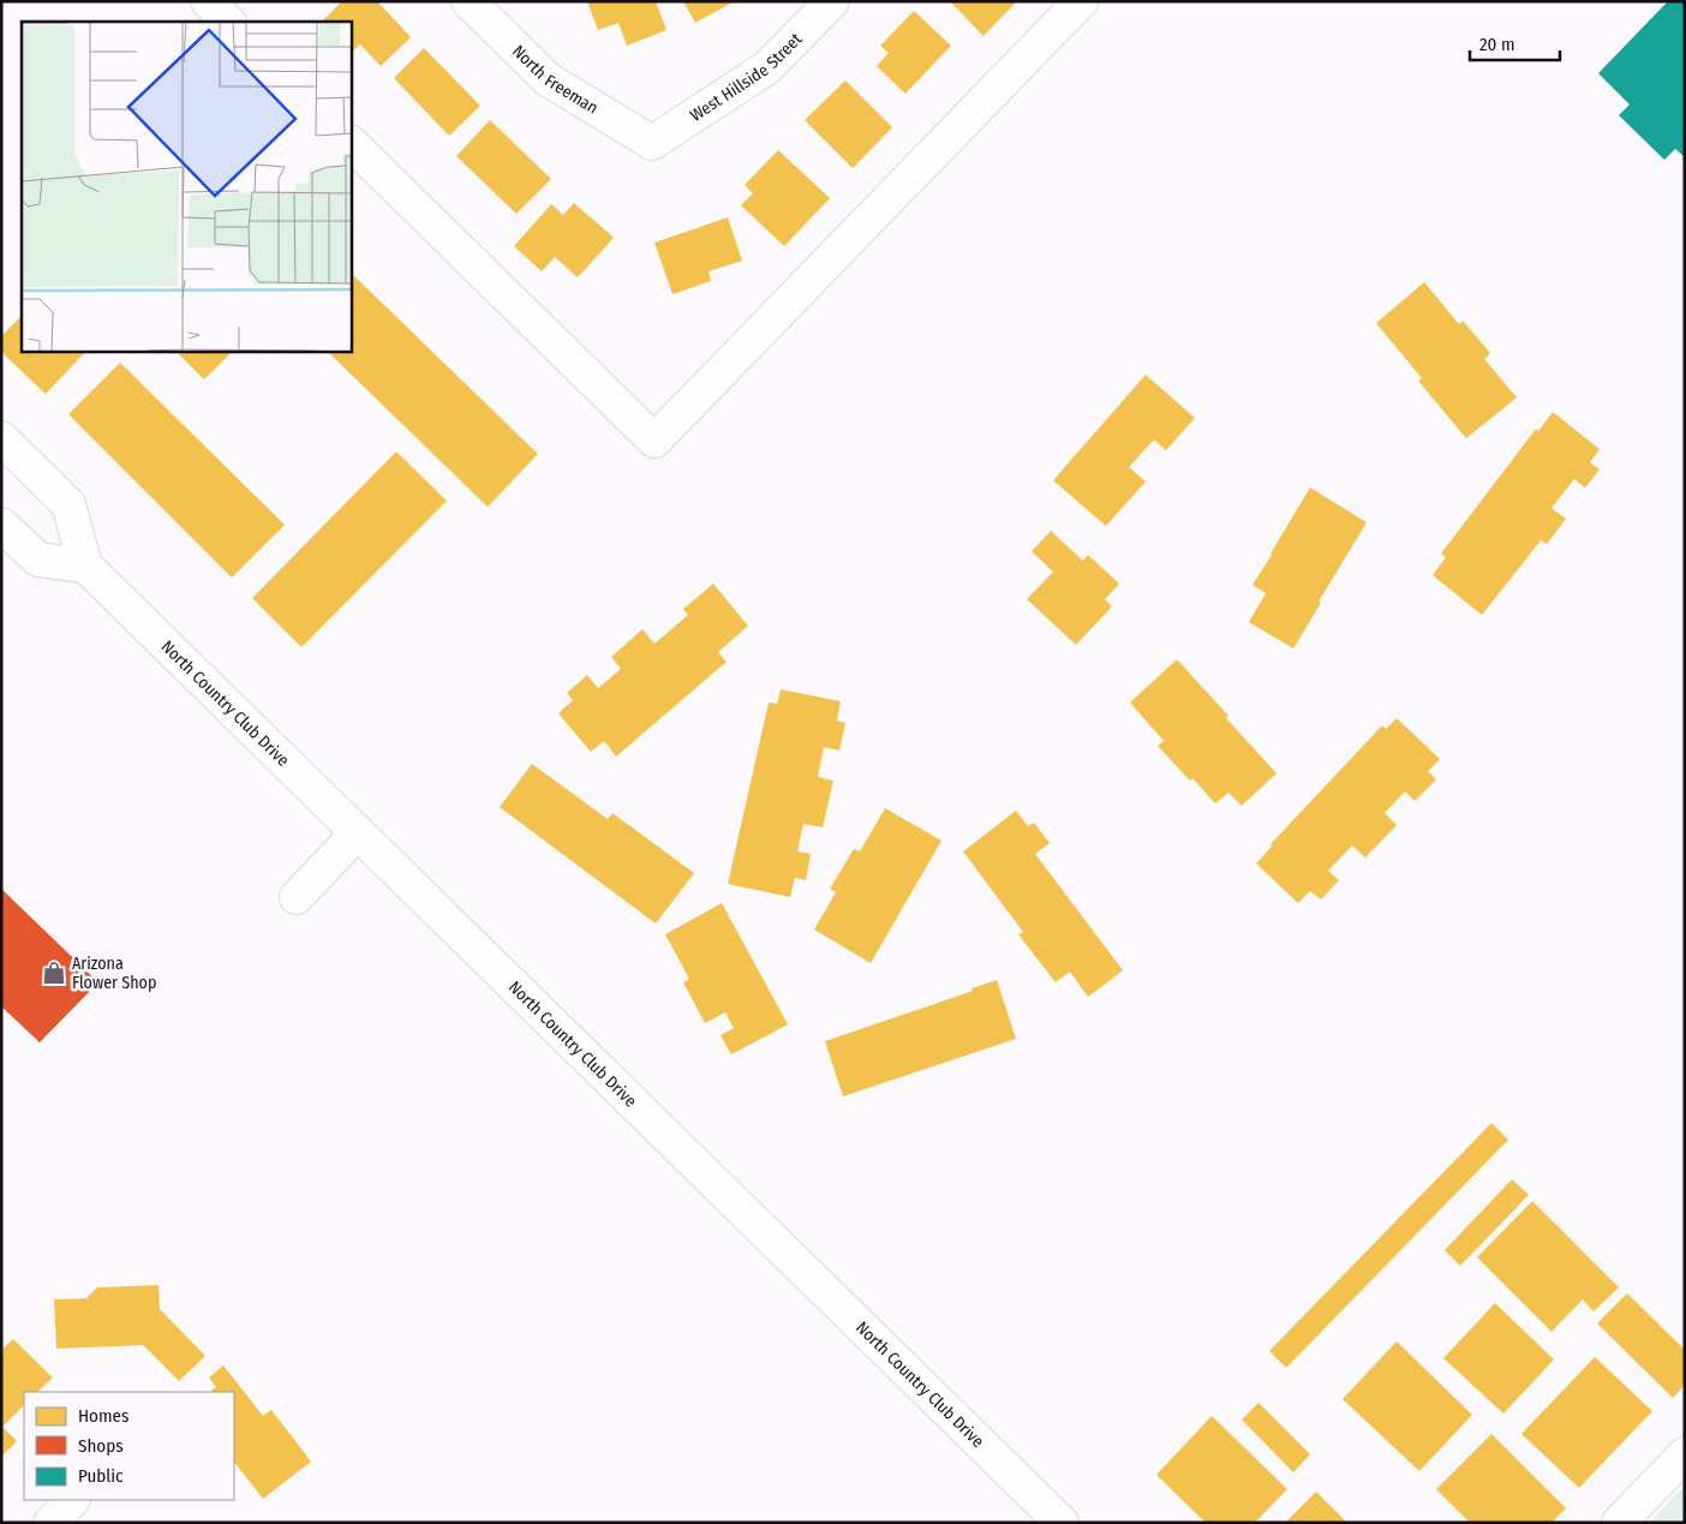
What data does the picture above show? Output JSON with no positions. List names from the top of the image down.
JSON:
{
  "streets": {
    "main road": ["West Hillside Street", "North Freeman", "North Country Club Drive"]
  },
  "crossings": [
    ["West Hillside Street", "North Freeman"]
  ],
  "places": {
    "shop": ["Arizona Flower Shop"]
  },
  "legend": ["Homes", "Shops", "Public"],
  "scale_bar": "20 m"
}
